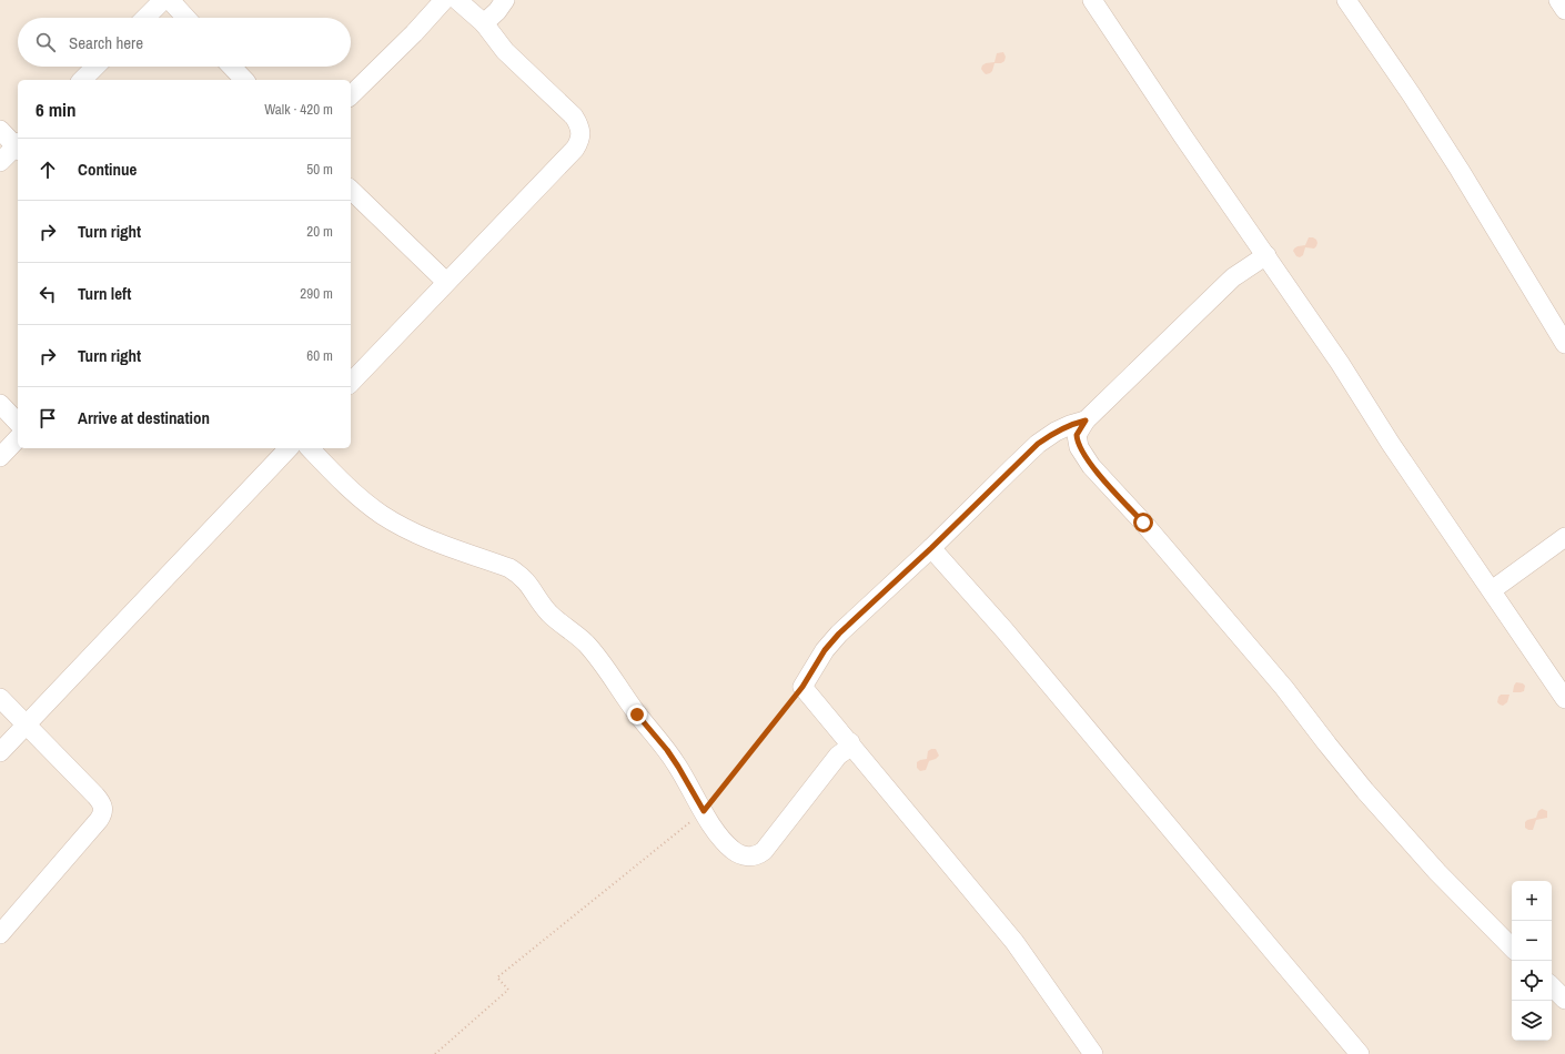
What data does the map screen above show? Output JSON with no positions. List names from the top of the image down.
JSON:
{
  "page": {
    "search": "Search here",
    "heading": ["6 min", "Walk · 420 m"],
    "list": [
      ["Continue", "50 m"],
      ["Turn right", "20 m"],
      ["Turn left", "290 m"],
      ["Turn right", "60 m"],
      "Arrive at destination"
    ],
    "map_buttons": ["+", "−"]
  }
}
